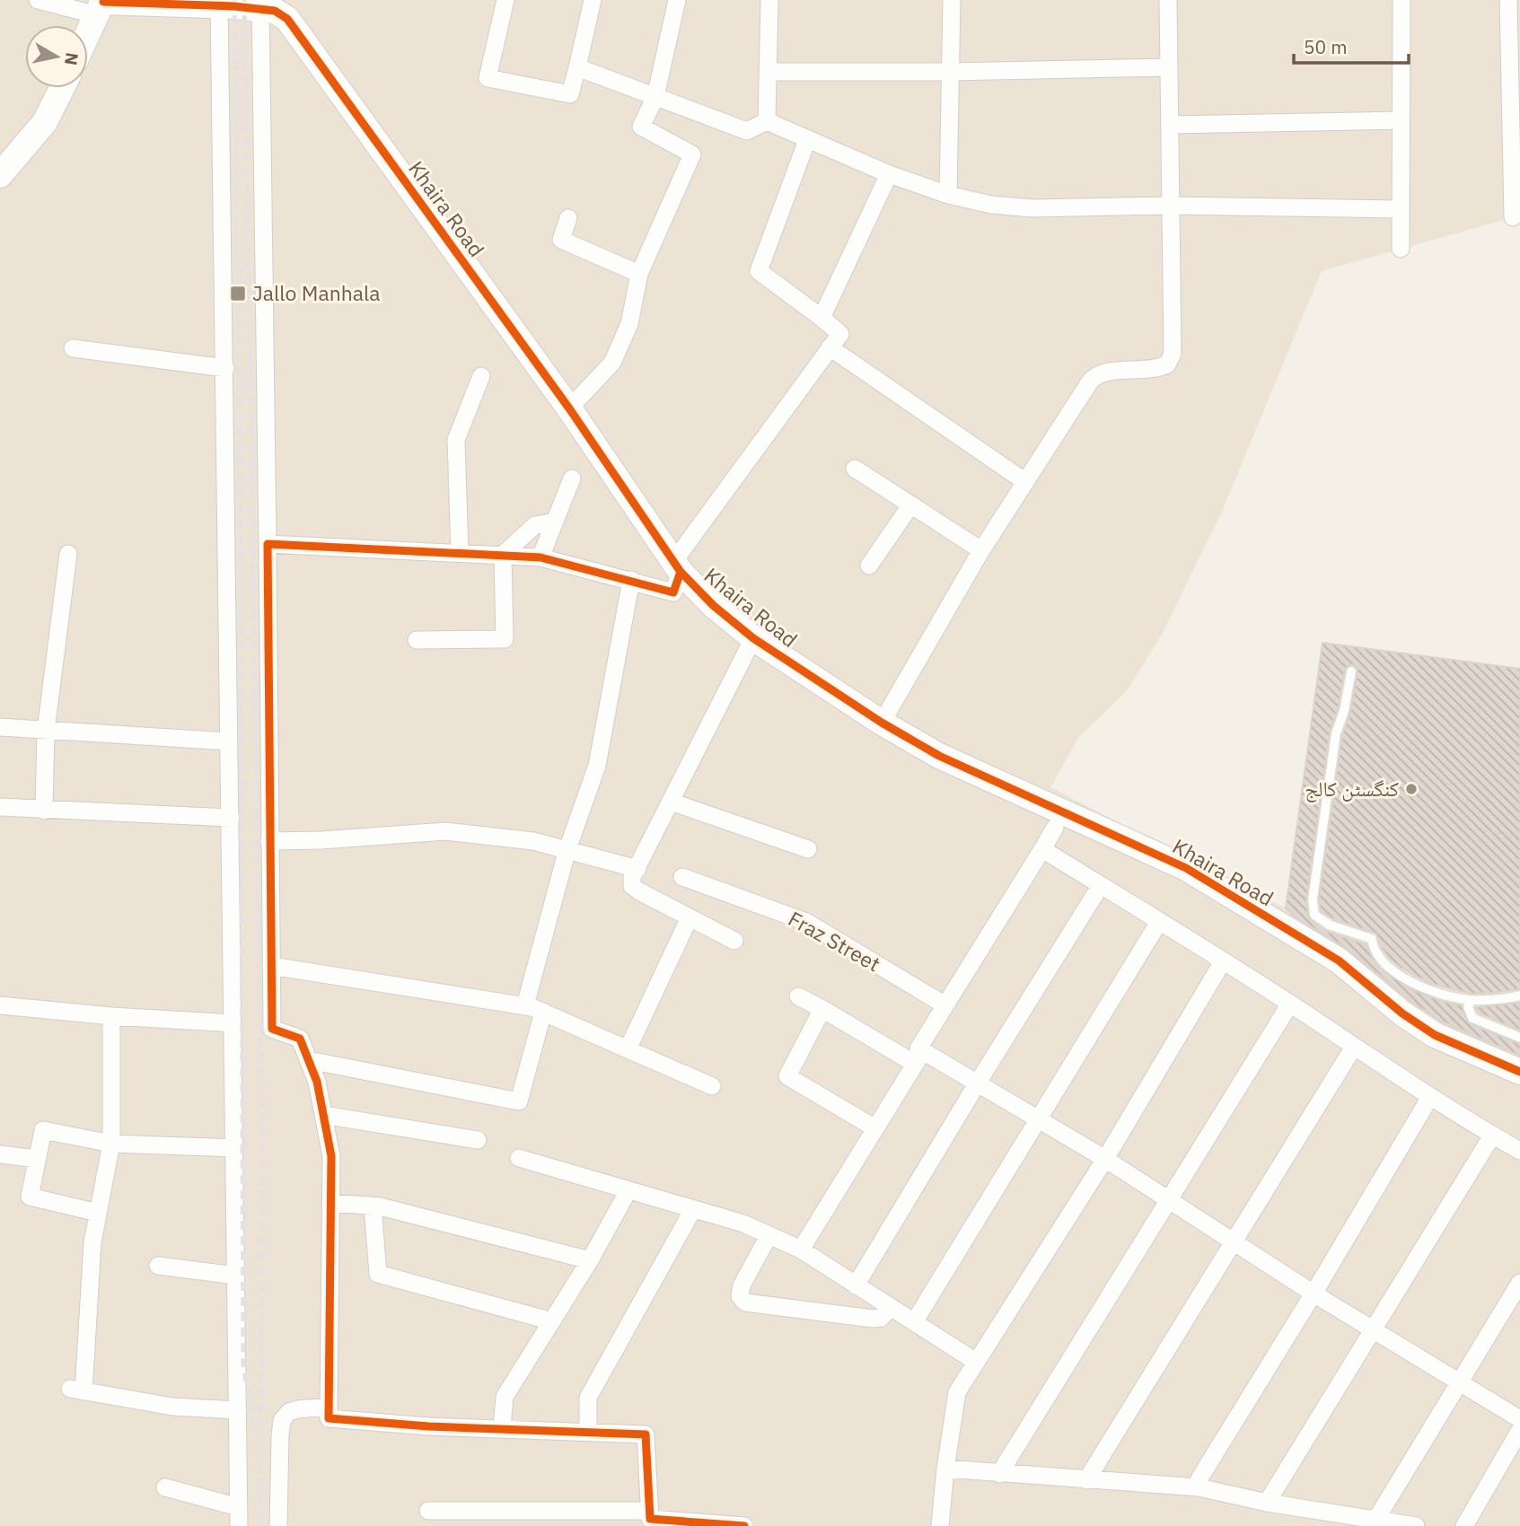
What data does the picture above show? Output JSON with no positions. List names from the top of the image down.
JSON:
{
  "streets": {
    "street": ["Khaira Road", "Fraz Street"]
  },
  "places": {
    "transit": ["Jallo Manhala"],
    "other": ["کنگسٹن کالج"]
  },
  "scale_bar": "50 m",
  "north": "right"
}
